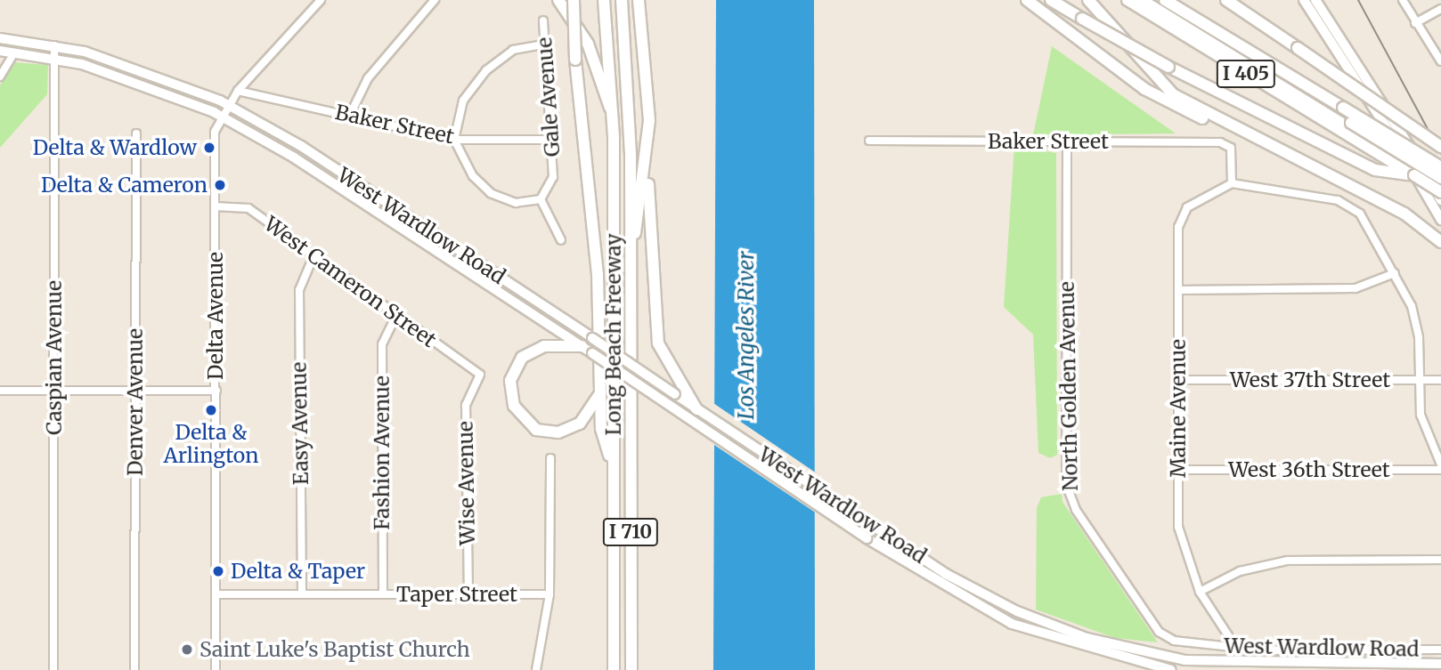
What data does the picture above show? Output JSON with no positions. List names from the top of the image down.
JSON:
{
  "streets": {
    "highway": ["I 405", "Long Beach Freeway", "I 710"],
    "main road": ["West Wardlow Road"],
    "street": [
      "Gale Avenue",
      "Baker Street",
      "West Cameron Street",
      "Delta Avenue",
      "Caspian Avenue",
      "West 37th Street",
      "North Golden Avenue",
      "Denver Avenue",
      "Maine Avenue",
      "Easy Avenue",
      "Fashion Avenue",
      "West 36th Street",
      "Wise Avenue",
      "Taper Street"
    ]
  },
  "crossings": [
    ["Gale Avenue", "Baker Street"],
    ["Baker Street", "Delta Avenue"],
    ["Baker Street", "North Golden Avenue"],
    ["Baker Street", "Maine Avenue"],
    ["West Wardlow Road", "Delta Avenue"],
    ["West Wardlow Road", "Caspian Avenue"],
    ["West Wardlow Road", "North Golden Avenue"],
    ["West Wardlow Road", "Maine Avenue"],
    ["West Cameron Street", "Delta Avenue"],
    ["West Cameron Street", "Easy Avenue"],
    ["West Cameron Street", "Fashion Avenue"],
    ["West Cameron Street", "Wise Avenue"],
    ["Delta Avenue", "Taper Street"],
    ["West 37th Street", "Maine Avenue"],
    ["Maine Avenue", "West 36th Street"],
    ["Easy Avenue", "Taper Street"],
    ["Fashion Avenue", "Taper Street"],
    ["Wise Avenue", "Taper Street"]
  ],
  "water": ["Los Angeles River"],
  "places": [
    "Delta & Wardlow",
    "Delta & Cameron",
    "Delta & Arlington",
    "Delta & Taper",
    "Saint Luke's Baptist Church"
  ]
}
